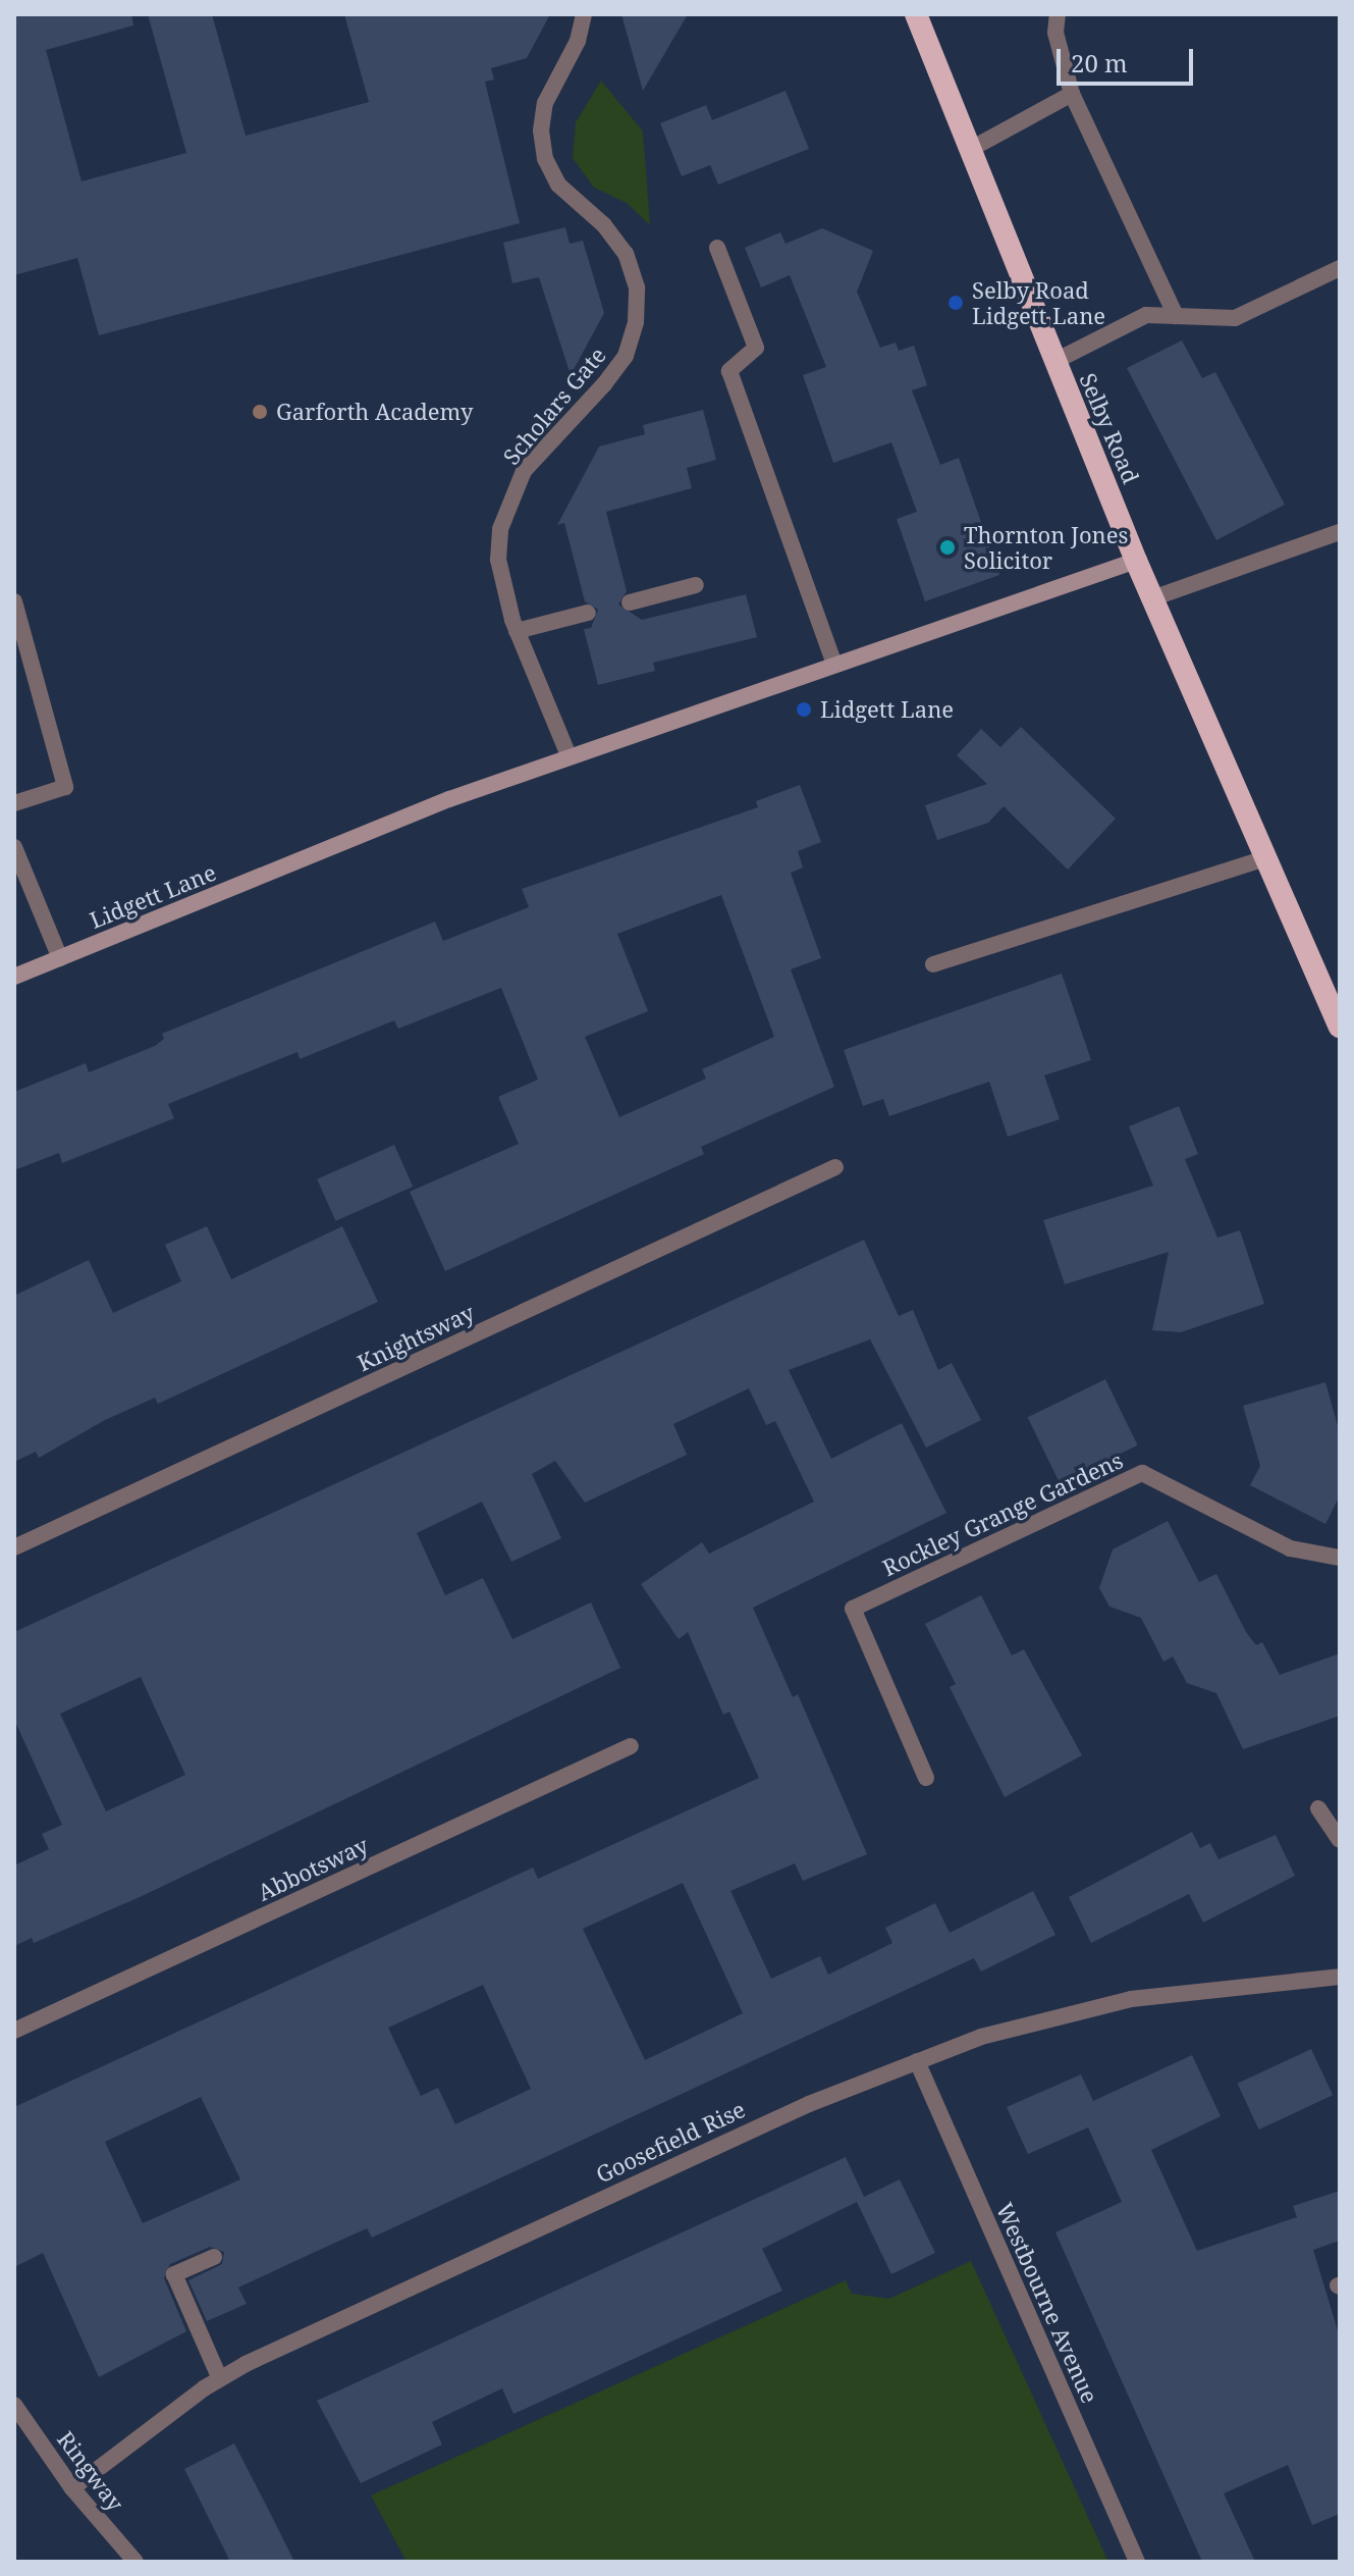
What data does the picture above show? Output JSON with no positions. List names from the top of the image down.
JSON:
{
  "streets": {
    "highway": ["Selby Road"],
    "main road": ["Lidgett Lane"],
    "street": [
      "Scholars Gate",
      "Knightsway",
      "Rockley Grange Gardens",
      "Abbotsway",
      "Goosefield Rise",
      "Westbourne Avenue",
      "Ringway"
    ]
  },
  "crossings": [
    ["Scholars Gate", "Lidgett Lane"],
    ["Selby Road", "Lidgett Lane"],
    ["Goosefield Rise", "Westbourne Avenue"],
    ["Goosefield Rise", "Ringway"]
  ],
  "places": [
    "Selby Road Lidgett Lane",
    "Garforth Academy",
    "Thornton Jones Solicitor",
    "Lidgett Lane"
  ],
  "scale_bar": "20 m"
}
